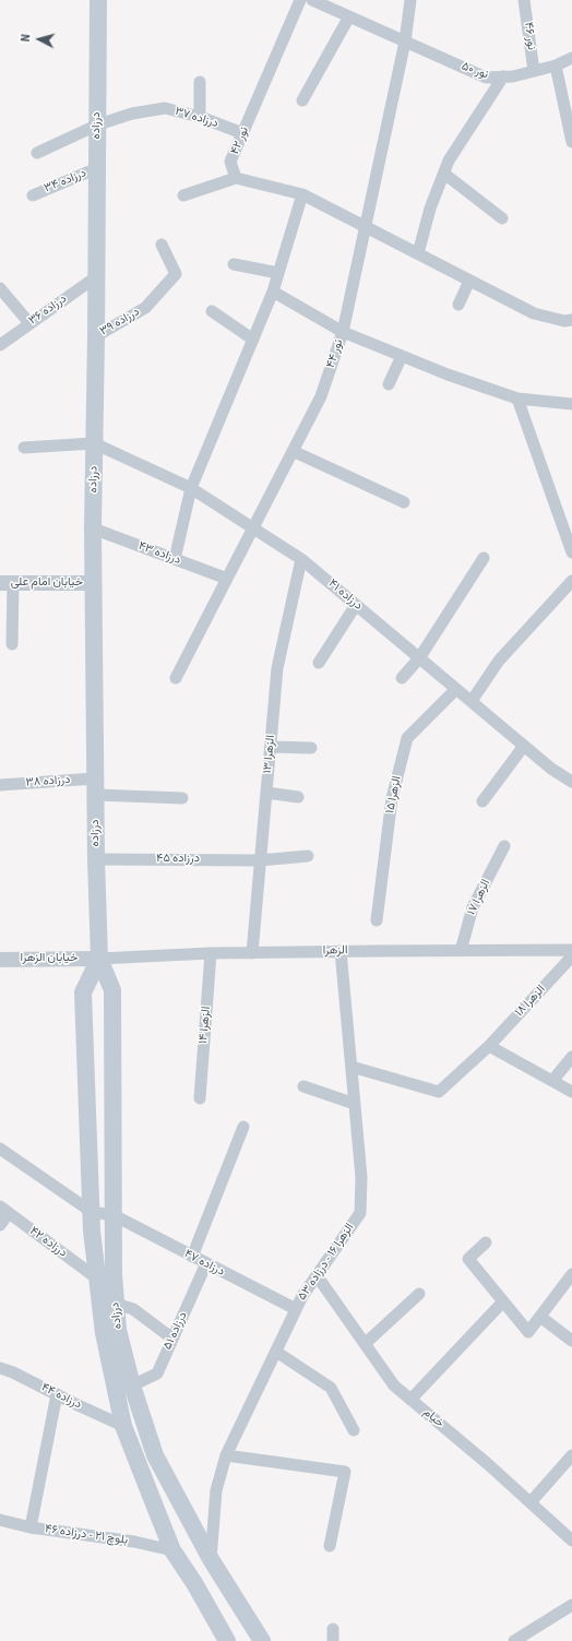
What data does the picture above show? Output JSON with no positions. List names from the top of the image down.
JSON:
{
  "streets": {
    "main road": ["درزاده"],
    "street": [
      "نور ۴۶",
      "نور ۵۰",
      "درزاده ۳۷",
      "نور ۴۲",
      "درزاده ۳۴",
      "درزاده ۳۶",
      "درزاده ۳۹",
      "نور ۴۴",
      "درزاده ۴۳",
      "خیابان امام علی",
      "درزاده ۴۱",
      "الزهرا ۱۳",
      "درزاده ۳۸",
      "الزهرا ۱۵",
      "درزاده ۴۵",
      "الزهرا ۱۷",
      "الزهرا",
      "خیابان الزهرا",
      "الزهرا ۱۸",
      "الزهرا ۱۴",
      "درزاده ۴۲",
      "الزهرا ۱۶ - درزاده ۵۳",
      "درزاده ۴۷",
      "درزاده ۵۱",
      "درزاده ۴۴",
      "خیام",
      "بلوچ ۲۱ - درزاده ۴۶"
    ]
  },
  "crossings": [
    ["نور ۴۶", "نور ۵۰"],
    ["نور ۵۰", "نور ۴۴"],
    ["درزاده ۳۷", "درزاده"],
    ["درزاده ۳۷", "نور ۴۲"],
    ["درزاده", "درزاده ۳۴"],
    ["درزاده", "درزاده ۳۶"],
    ["درزاده", "درزاده ۳۹"],
    ["درزاده", "درزاده ۴۳"],
    ["درزاده", "خیابان امام علی"],
    ["درزاده", "درزاده ۴۱"],
    ["درزاده", "درزاده ۳۸"],
    ["درزاده", "درزاده ۴۵"],
    ["درزاده", "الزهرا"],
    ["درزاده", "خیابان الزهرا"],
    ["درزاده", "درزاده ۴۲"],
    ["درزاده", "الزهرا ۱۶ - درزاده ۵۳"],
    ["درزاده", "درزاده ۴۷"],
    ["درزاده", "درزاده ۵۱"],
    ["درزاده", "درزاده ۴۴"],
    ["درزاده", "بلوچ ۲۱ - درزاده ۴۶"],
    ["نور ۴۴", "درزاده ۴۳"],
    ["نور ۴۴", "درزاده ۴۱"],
    ["درزاده ۴۱", "الزهرا ۱۳"],
    ["درزاده ۴۱", "الزهرا ۱۵"],
    ["الزهرا ۱۳", "درزاده ۴۵"],
    ["الزهرا ۱۳", "الزهرا"],
    ["الزهرا ۱۷", "الزهرا"],
    ["الزهرا", "خیابان الزهرا"],
    ["الزهرا", "الزهرا ۱۴"],
    ["الزهرا", "الزهرا ۱۶ - درزاده ۵۳"],
    ["الزهرا ۱۸", "الزهرا ۱۶ - درزاده ۵۳"],
    ["الزهرا ۱۶ - درزاده ۵۳", "درزاده ۴۷"],
    ["الزهرا ۱۶ - درزاده ۵۳", "خیام"],
    ["درزاده ۴۷", "درزاده ۵۱"]
  ],
  "north": "left"
}
